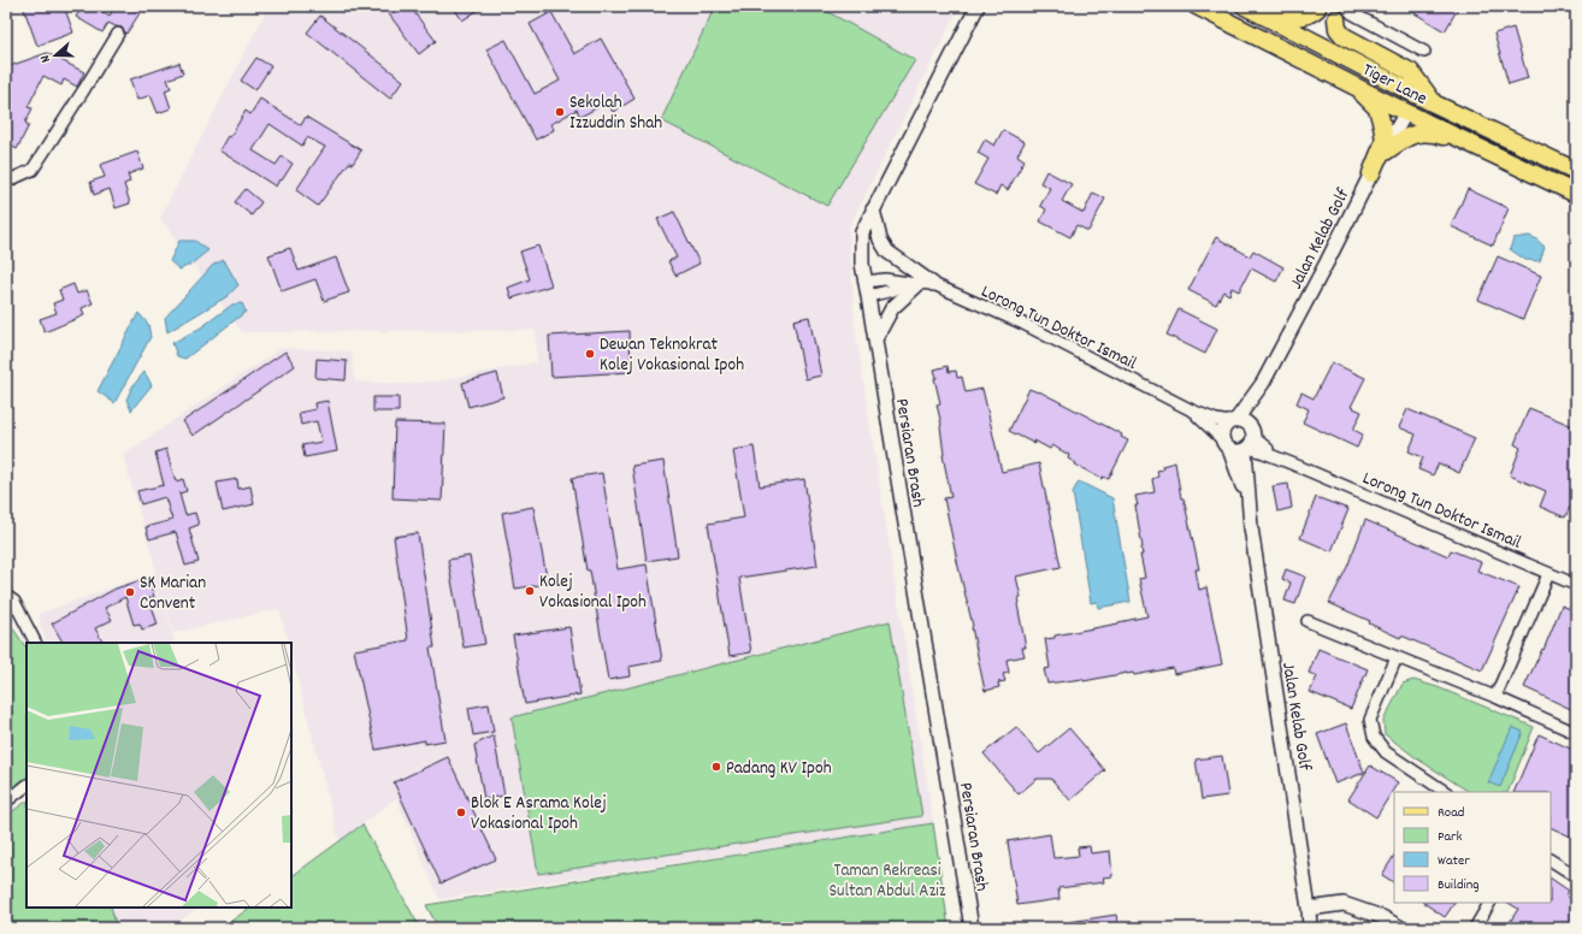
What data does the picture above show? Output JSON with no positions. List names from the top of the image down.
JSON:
{
  "streets": {
    "main road": ["Tiger Lane"],
    "street": ["Jalan Kelab Golf", "Lorong Tun Doktor Ismail", "Persiaran Brash"]
  },
  "crossings": [
    ["Tiger Lane", "Jalan Kelab Golf"],
    ["Jalan Kelab Golf", "Lorong Tun Doktor Ismail"],
    ["Lorong Tun Doktor Ismail", "Persiaran Brash"]
  ],
  "parks": ["Taman Rekreasi Sultan Abdul Aziz"],
  "places": [
    "Sekolah Izzuddin Shah",
    "Dewan Teknokrat Kolej Vokasional Ipoh",
    "Kolej Vokasional Ipoh",
    "SK Marian Convent",
    "Padang KV Ipoh",
    "Blok E Asrama Kolej Vokasional Ipoh"
  ],
  "legend": [
    "Road",
    "Park",
    "Water",
    "Building"
  ],
  "north": "left"
}
